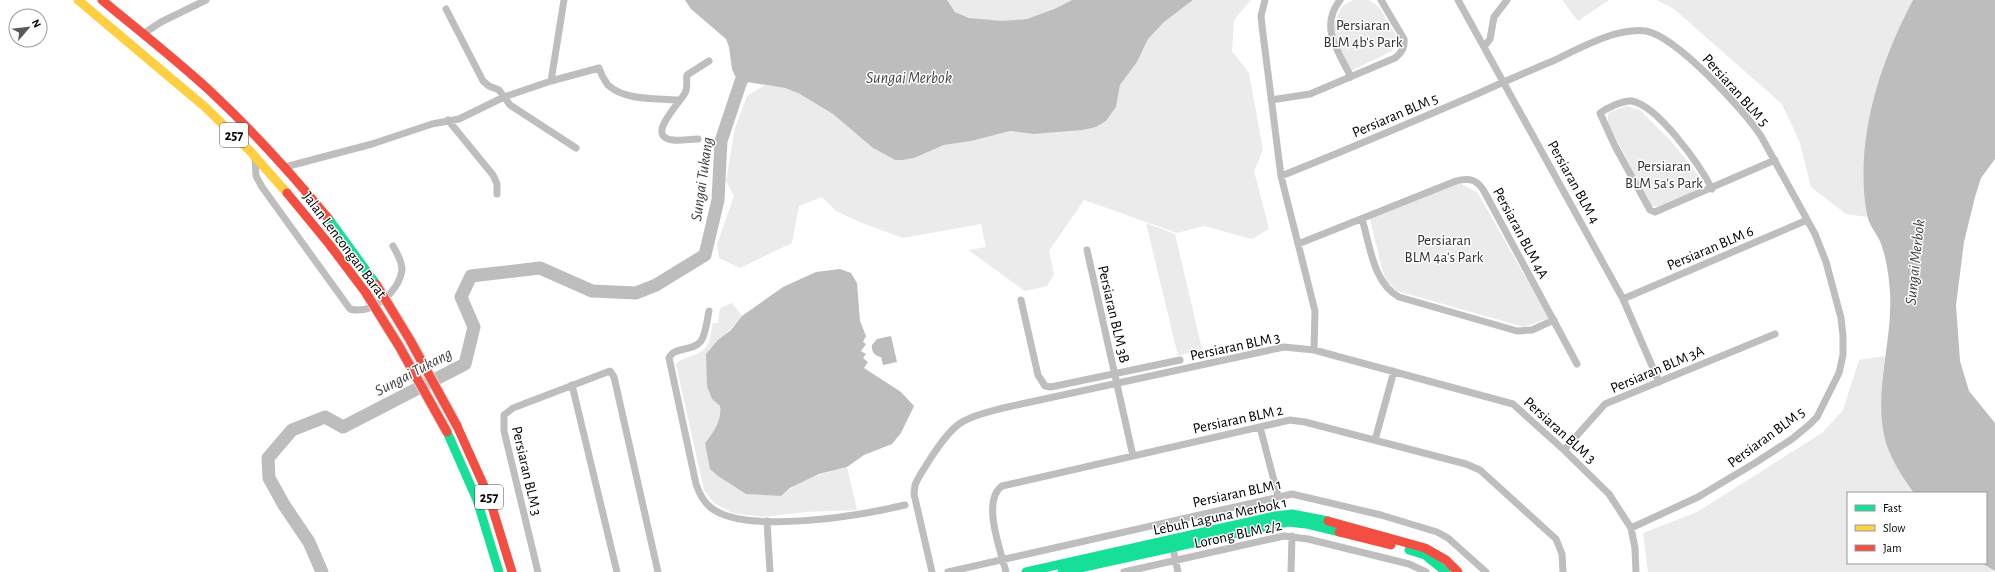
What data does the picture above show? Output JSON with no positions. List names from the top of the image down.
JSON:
{
  "streets": {
    "main road": ["257", "Jalan Lencongan Barat", "Lebuh Laguna Merbok 1"],
    "street": [
      "Persiaran BLM 5",
      "Persiaran BLM 4",
      "Persiaran BLM 4A",
      "Persiaran BLM 6",
      "Persiaran BLM 3B",
      "Persiaran BLM 3",
      "Persiaran BLM 3A",
      "Persiaran BLM 2",
      "Persiaran BLM 1",
      "Lorong BLM 2/2"
    ]
  },
  "crossings": [
    ["Persiaran BLM 5", "Persiaran BLM 4"],
    ["Persiaran BLM 5", "Persiaran BLM 6"],
    ["Persiaran BLM 5", "Persiaran BLM 3"],
    ["Persiaran BLM 4", "Persiaran BLM 6"],
    ["Persiaran BLM 4", "Persiaran BLM 3A"],
    ["Persiaran BLM 3B", "Persiaran BLM 3"],
    ["Persiaran BLM 3B", "Persiaran BLM 2"],
    ["Persiaran BLM 3", "Persiaran BLM 3A"],
    ["Persiaran BLM 2", "Persiaran BLM 1"]
  ],
  "water": ["Sungai Merbok", "Sungai Tukang"],
  "parks": ["Persiaran BLM 4b's Park", "Persiaran BLM 5a's Park", "Persiaran BLM 4a's Park"],
  "legend": ["Fast", "Slow", "Jam"],
  "north": "top right"
}
